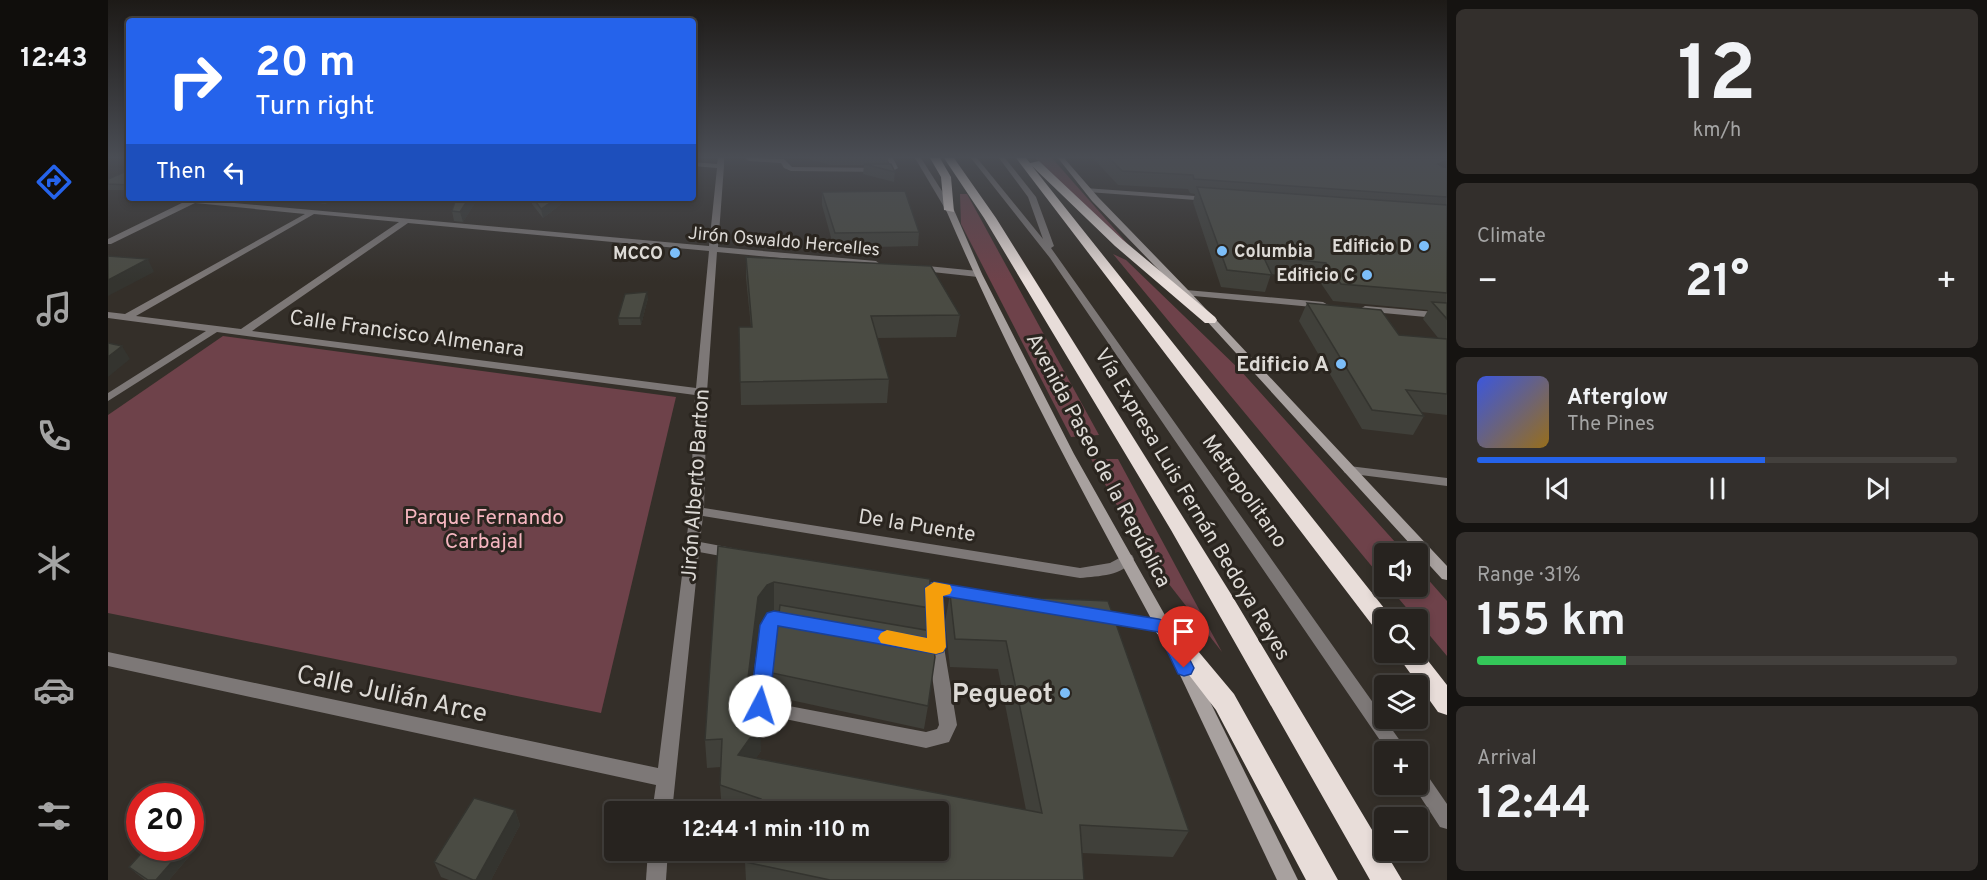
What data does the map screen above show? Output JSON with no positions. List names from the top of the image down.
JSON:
{
  "streets": {
    "highway": ["Vía Expresa Luis Fernán Bedoya Reyes"],
    "main road": ["Avenida Paseo de la República"],
    "street": [
      "Jirón Oswaldo Hercelles",
      "Calle Francisco Almenara",
      "Jirón Alberto Barton",
      "Metropolitano",
      "De la Puente",
      "Calle Julián Arce"
    ]
  },
  "crossings": [
    ["Jirón Oswaldo Hercelles", "Avenida Paseo de la República"],
    ["Jirón Oswaldo Hercelles", "Jirón Alberto Barton"],
    ["Calle Francisco Almenara", "Jirón Alberto Barton"],
    ["Avenida Paseo de la República", "De la Puente"],
    ["Jirón Alberto Barton", "De la Puente"],
    ["Jirón Alberto Barton", "Calle Julián Arce"]
  ],
  "parks": ["Parque Fernando Carbajal"],
  "places": [
    "Edificio D",
    "Columbia",
    "MCCO",
    "Edificio C",
    "Edificio A",
    "Pegueot"
  ],
  "page": {
    "tabs": "12:43",
    "tile": [
      ["12", "km/h"],
      "Climate",
      ["Range · 31%", "155 km"],
      ["Arrival", "12:44"]
    ],
    "turn": ["20 m", "Turn right"],
    "then": "Then",
    "heat": ["−", "21°", "+"],
    "song": ["Afterglow", "The Pines"],
    "map_buttons": ["+", "−"],
    "limit": "20",
    "trip": "12:44 · 1 min · 110 m"
  }
}
